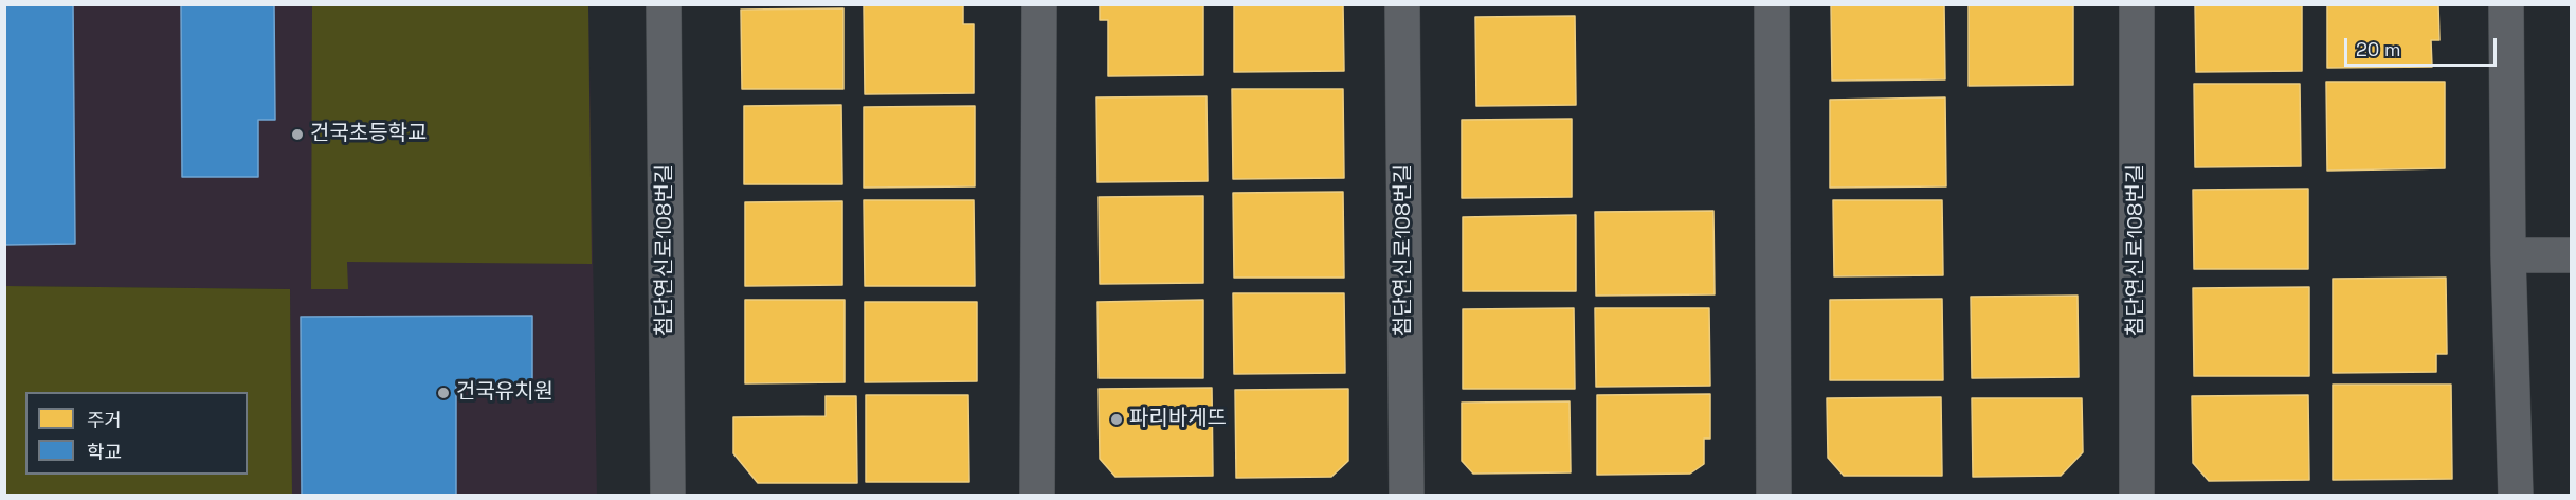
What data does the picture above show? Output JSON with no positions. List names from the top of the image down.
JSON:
{
  "streets": {
    "street": ["첨단연신로108번길"]
  },
  "places": ["건국초등학교", "건국유치원", "파리바게뜨"],
  "legend": ["주거", "학교"],
  "scale_bar": "20 m"
}
